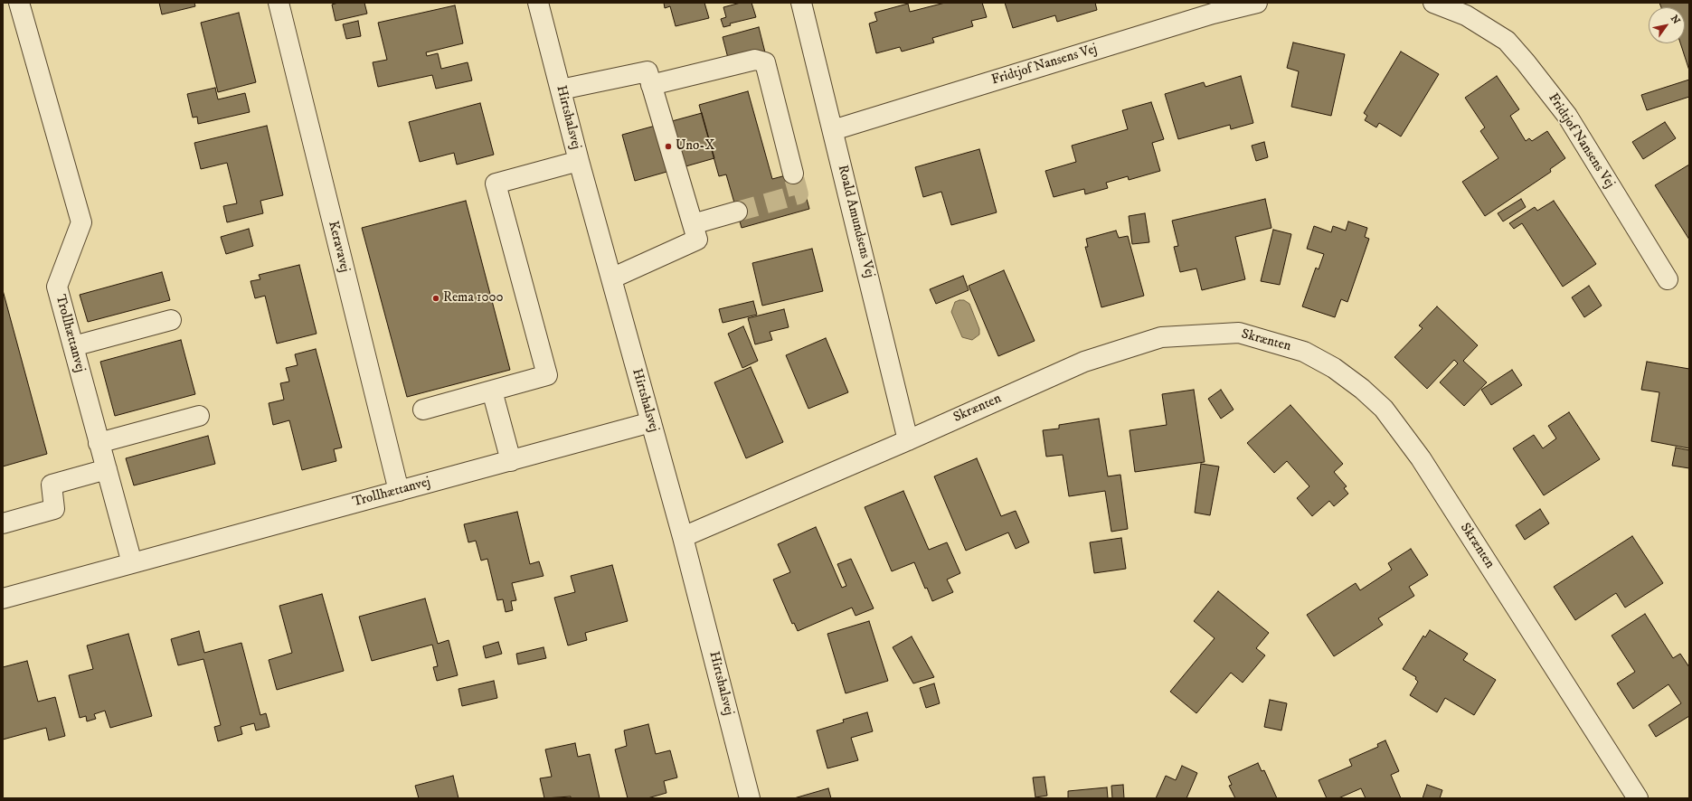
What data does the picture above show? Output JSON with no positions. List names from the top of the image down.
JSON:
{
  "streets": {
    "street": [
      "Fridtjof Nansens Vej",
      "Hirtshalsvej",
      "Roald Amundsens Vej",
      "Keravavej",
      "Trollhættanvej",
      "Skrænten"
    ]
  },
  "crossings": [
    ["Fridtjof Nansens Vej", "Roald Amundsens Vej"],
    ["Hirtshalsvej", "Trollhættanvej"],
    ["Hirtshalsvej", "Skrænten"],
    ["Roald Amundsens Vej", "Skrænten"],
    ["Keravavej", "Trollhættanvej"]
  ],
  "places": ["Uno-X", "Rema 1000"],
  "north": "top right"
}
